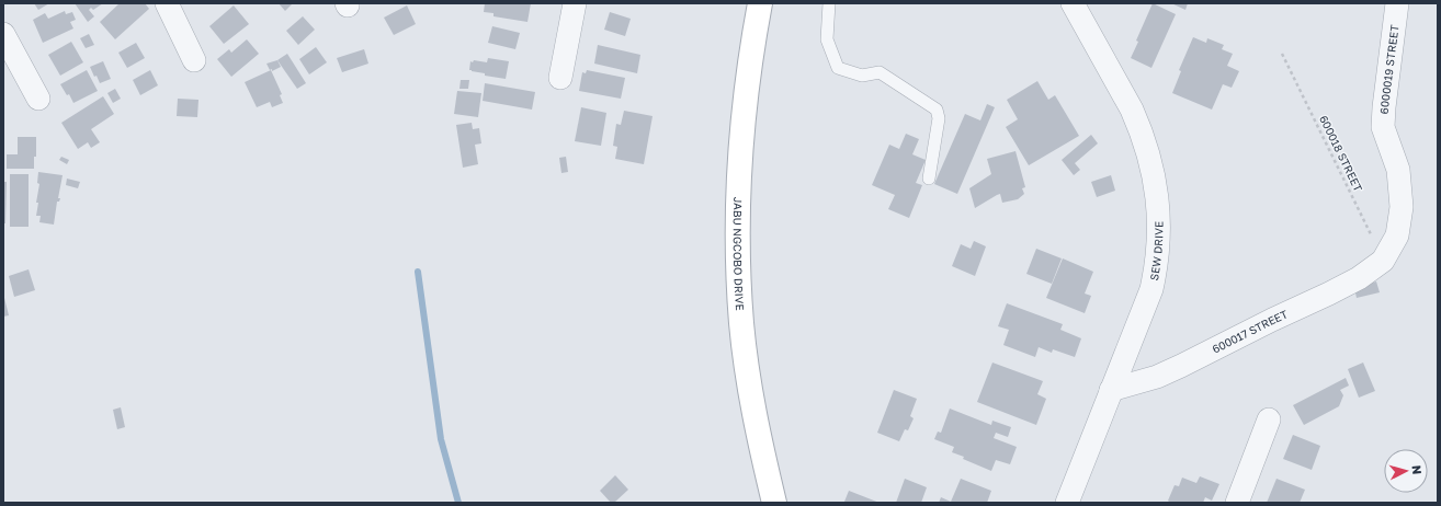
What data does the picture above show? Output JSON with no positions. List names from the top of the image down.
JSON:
{
  "streets": {
    "main road": ["JABU NGCOBO DRIVE"],
    "street": ["6000019 STREET", "SEW DRIVE", "600017 STREET"],
    "path": ["600018 STREET"]
  },
  "crossings": [
    ["6000019 STREET", "600018 STREET"],
    ["6000019 STREET", "600017 STREET"],
    ["600018 STREET", "600017 STREET"],
    ["SEW DRIVE", "600017 STREET"]
  ],
  "north": "right"
}
